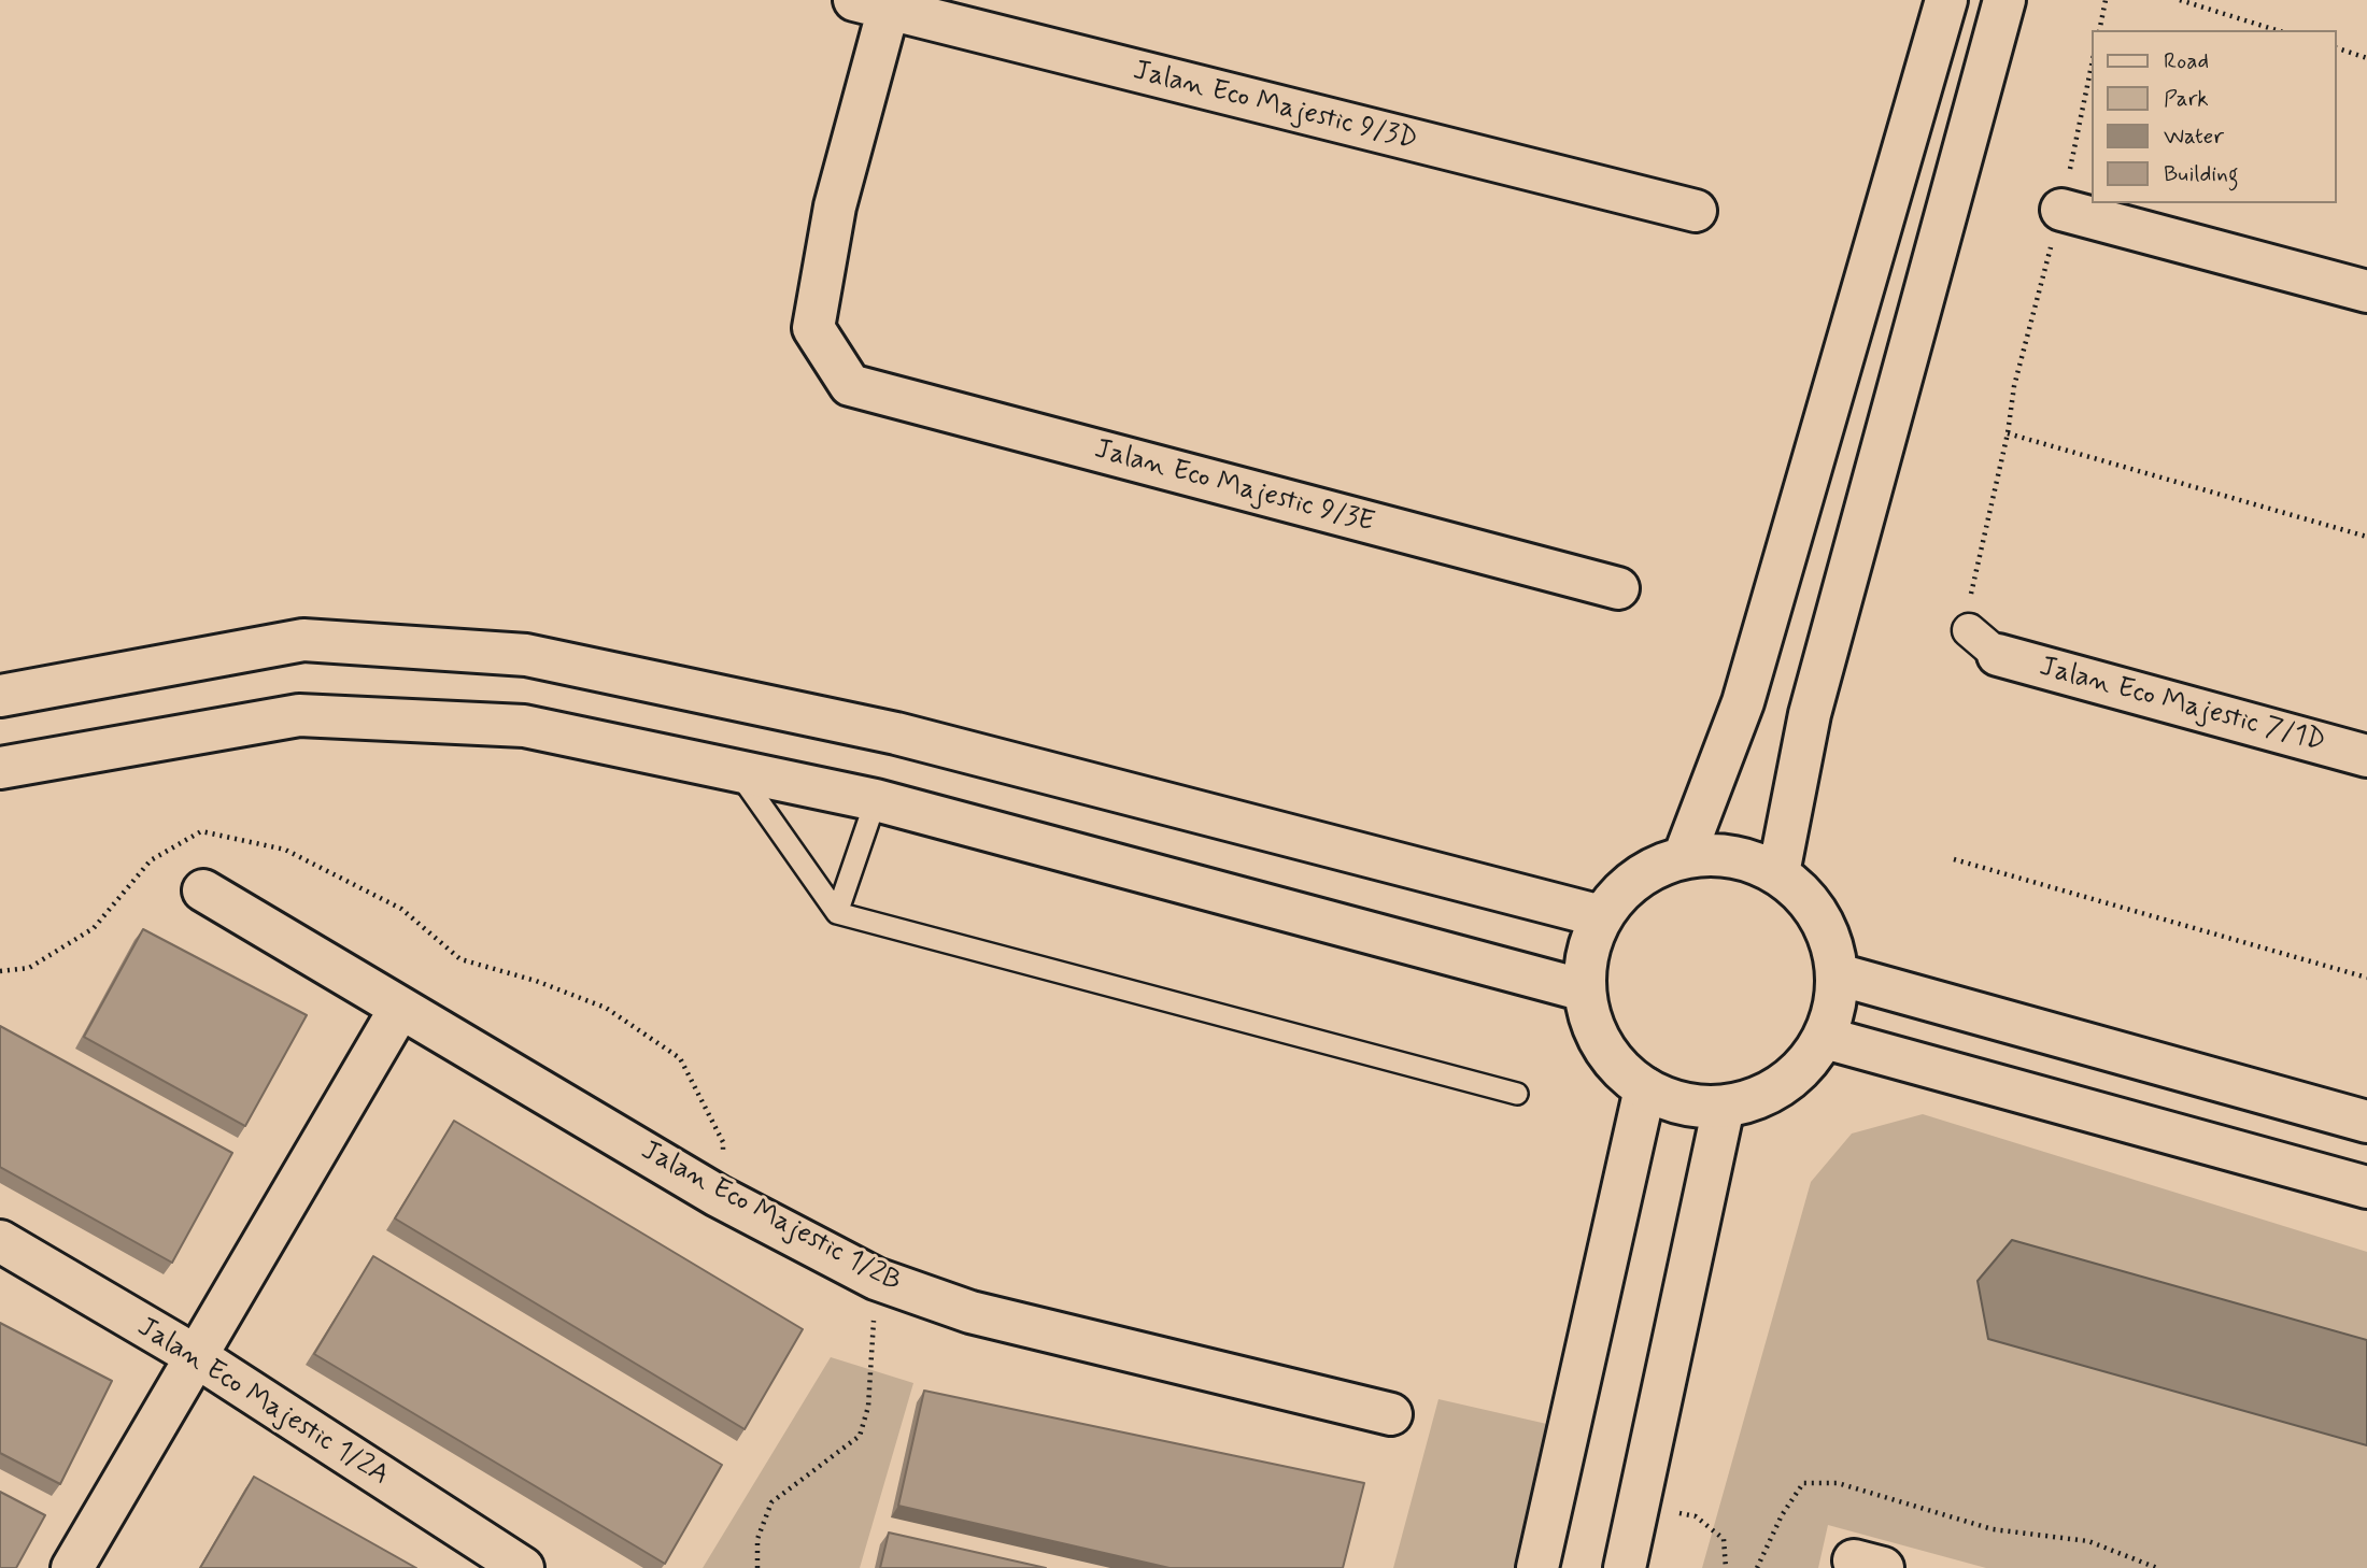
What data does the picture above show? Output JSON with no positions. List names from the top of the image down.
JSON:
{
  "streets": {
    "street": [
      "Jalan Eco Majestic 9/3D",
      "Jalan Eco Majestic 9/3E",
      "Jalan Eco Majestic 7/1D",
      "Jalan Eco Majestic 1/2B",
      "Jalan Eco Majestic 1/2A"
    ]
  },
  "crossings": [
    ["Jalan Eco Majestic 9/3D", "Jalan Eco Majestic 9/3E"]
  ],
  "legend": [
    "Road",
    "Park",
    "Water",
    "Building"
  ]
}
